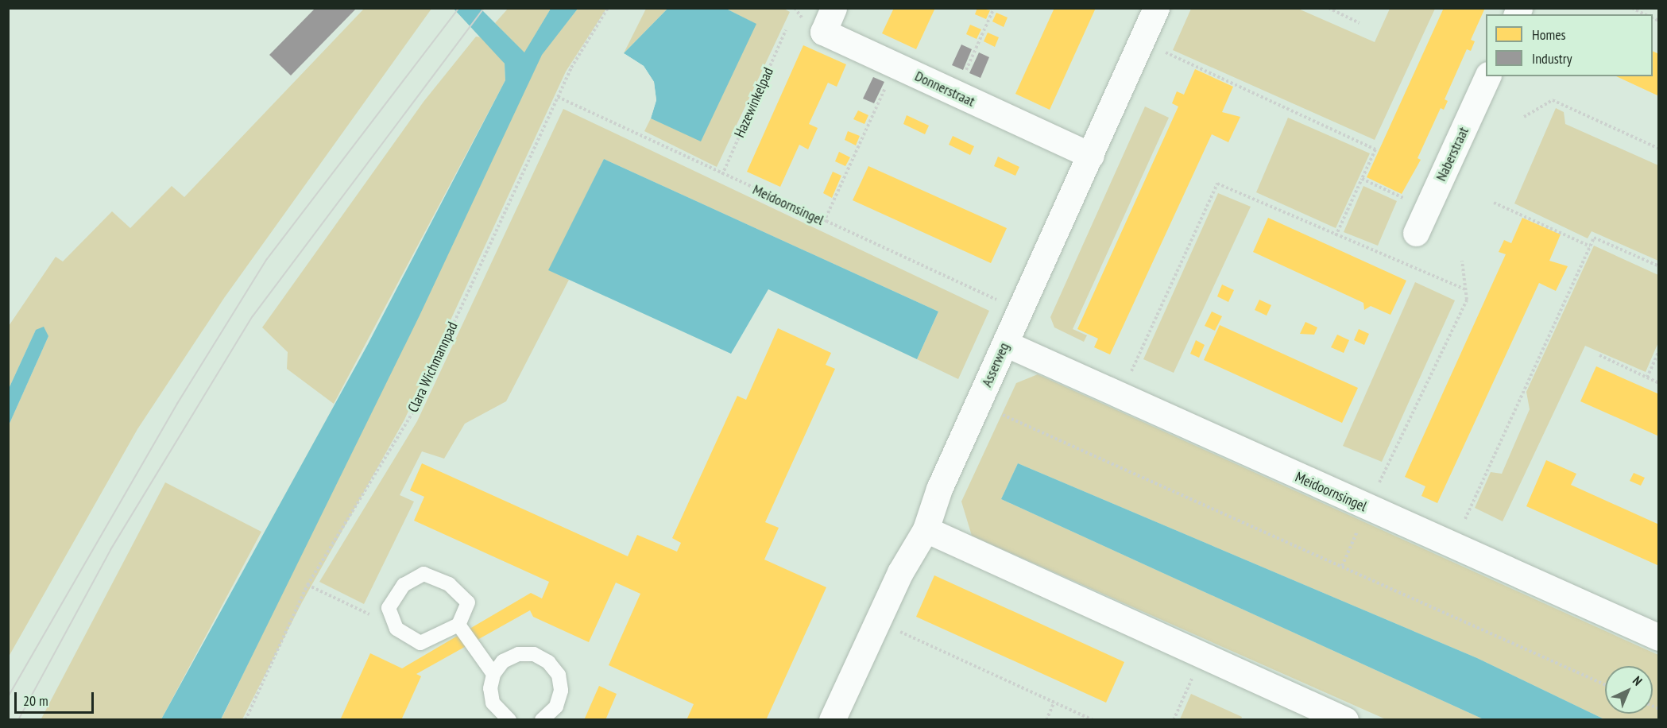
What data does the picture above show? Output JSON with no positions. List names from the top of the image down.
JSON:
{
  "streets": {
    "street": [
      "Donnerstraat",
      "Naberstraat",
      "Meidoornsingel",
      "Asserweg"
    ],
    "path": ["Hazewinkelpad", "Clara Wichmannpad"]
  },
  "crossings": [
    ["Donnerstraat", "Asserweg"],
    ["Hazewinkelpad", "Meidoornsingel"],
    ["Meidoornsingel", "Asserweg"],
    ["Meidoornsingel", "Clara Wichmannpad"]
  ],
  "legend": ["Homes", "Industry"],
  "scale_bar": "20 m",
  "north": "top right"
}
